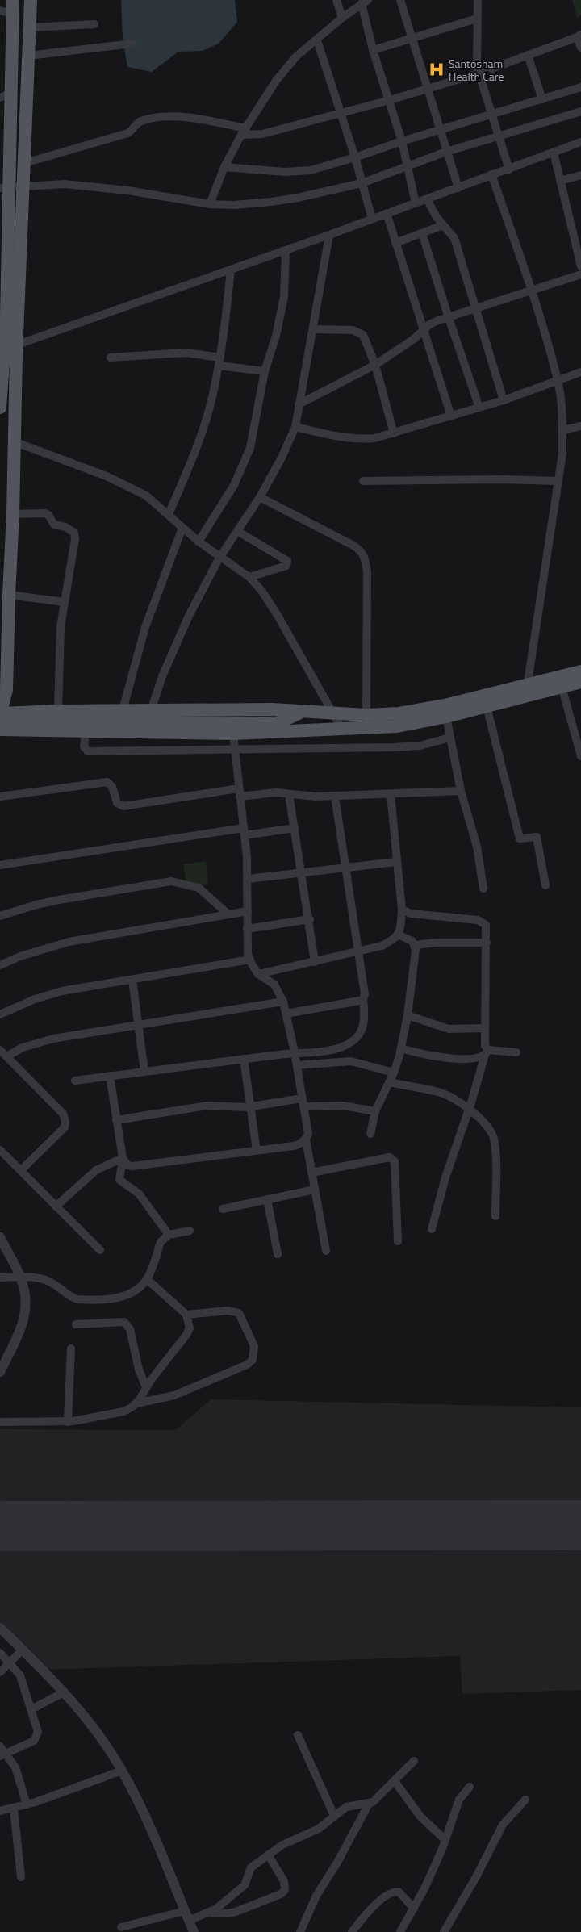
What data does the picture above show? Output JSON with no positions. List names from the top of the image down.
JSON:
{
  "places": {
    "hospital": ["Santosham Health Care"]
  }
}
